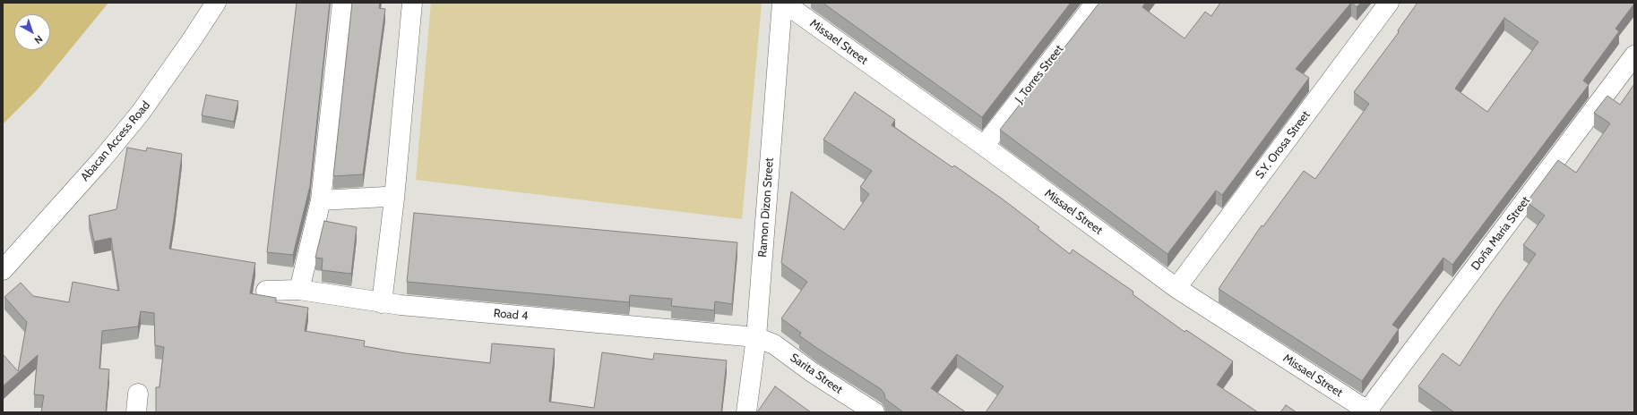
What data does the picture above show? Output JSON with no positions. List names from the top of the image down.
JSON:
{
  "streets": {
    "street": [
      "Missael Street",
      "J. Torres Street",
      "Abacan Access Road",
      "S.Y. Orosa Street",
      "Ramon Dizon Street",
      "Doña Maria Street",
      "Road 4",
      "Sarita Street"
    ]
  },
  "crossings": [
    ["Missael Street", "J. Torres Street"],
    ["Missael Street", "S.Y. Orosa Street"],
    ["Missael Street", "Ramon Dizon Street"],
    ["Missael Street", "Doña Maria Street"],
    ["Ramon Dizon Street", "Road 4"],
    ["Ramon Dizon Street", "Sarita Street"],
    ["Road 4", "Sarita Street"]
  ],
  "north": "bottom right"
}
